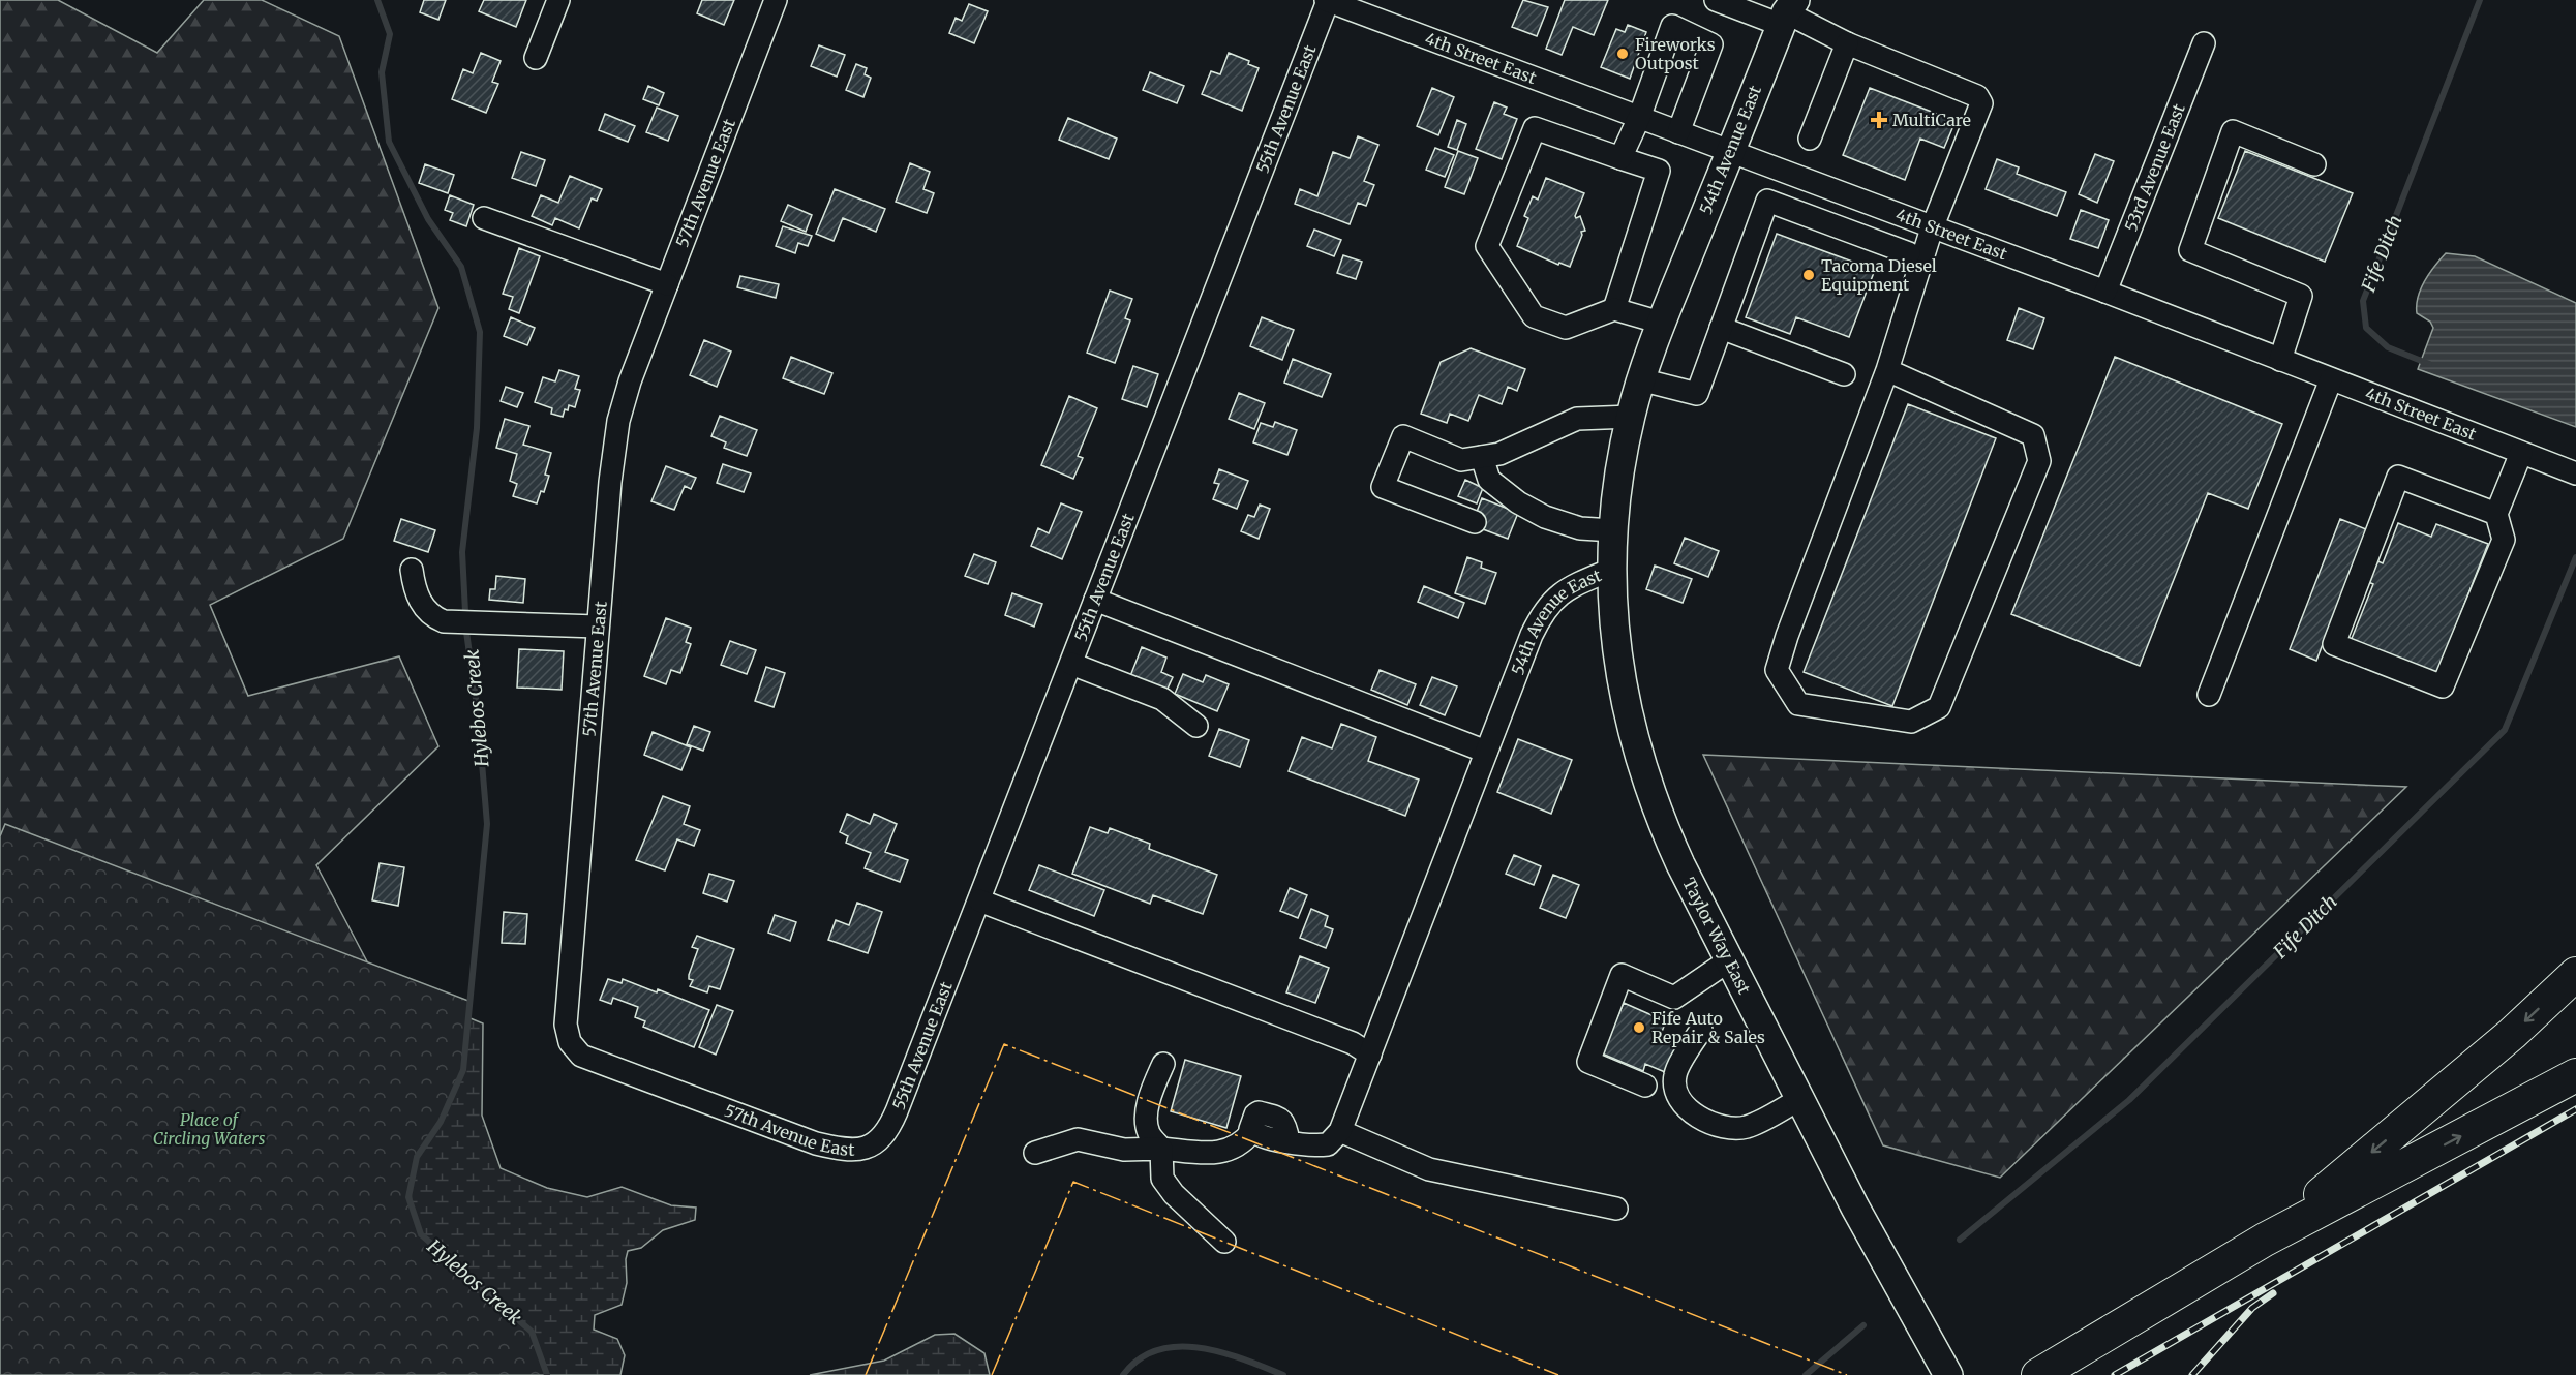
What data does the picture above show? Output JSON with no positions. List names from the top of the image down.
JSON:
{
  "streets": {
    "main road": ["54th Avenue East", "Taylor Way East"],
    "street": [
      "4th Street East",
      "55th Avenue East",
      "53rd Avenue East",
      "57th Avenue East"
    ]
  },
  "crossings": [
    ["4th Street East", "55th Avenue East"],
    ["4th Street East", "54th Avenue East"],
    ["4th Street East", "53rd Avenue East"],
    ["55th Avenue East", "57th Avenue East"],
    ["54th Avenue East", "Taylor Way East"]
  ],
  "water": ["Fife Ditch", "Hylebos Creek"],
  "parks": ["Place of Circling Waters"],
  "places": {
    "other": ["Fireworks Outpost", "Tacoma Diesel Equipment", "Fife Auto Repair & Sales"],
    "health": ["MultiCare"]
  }
}
